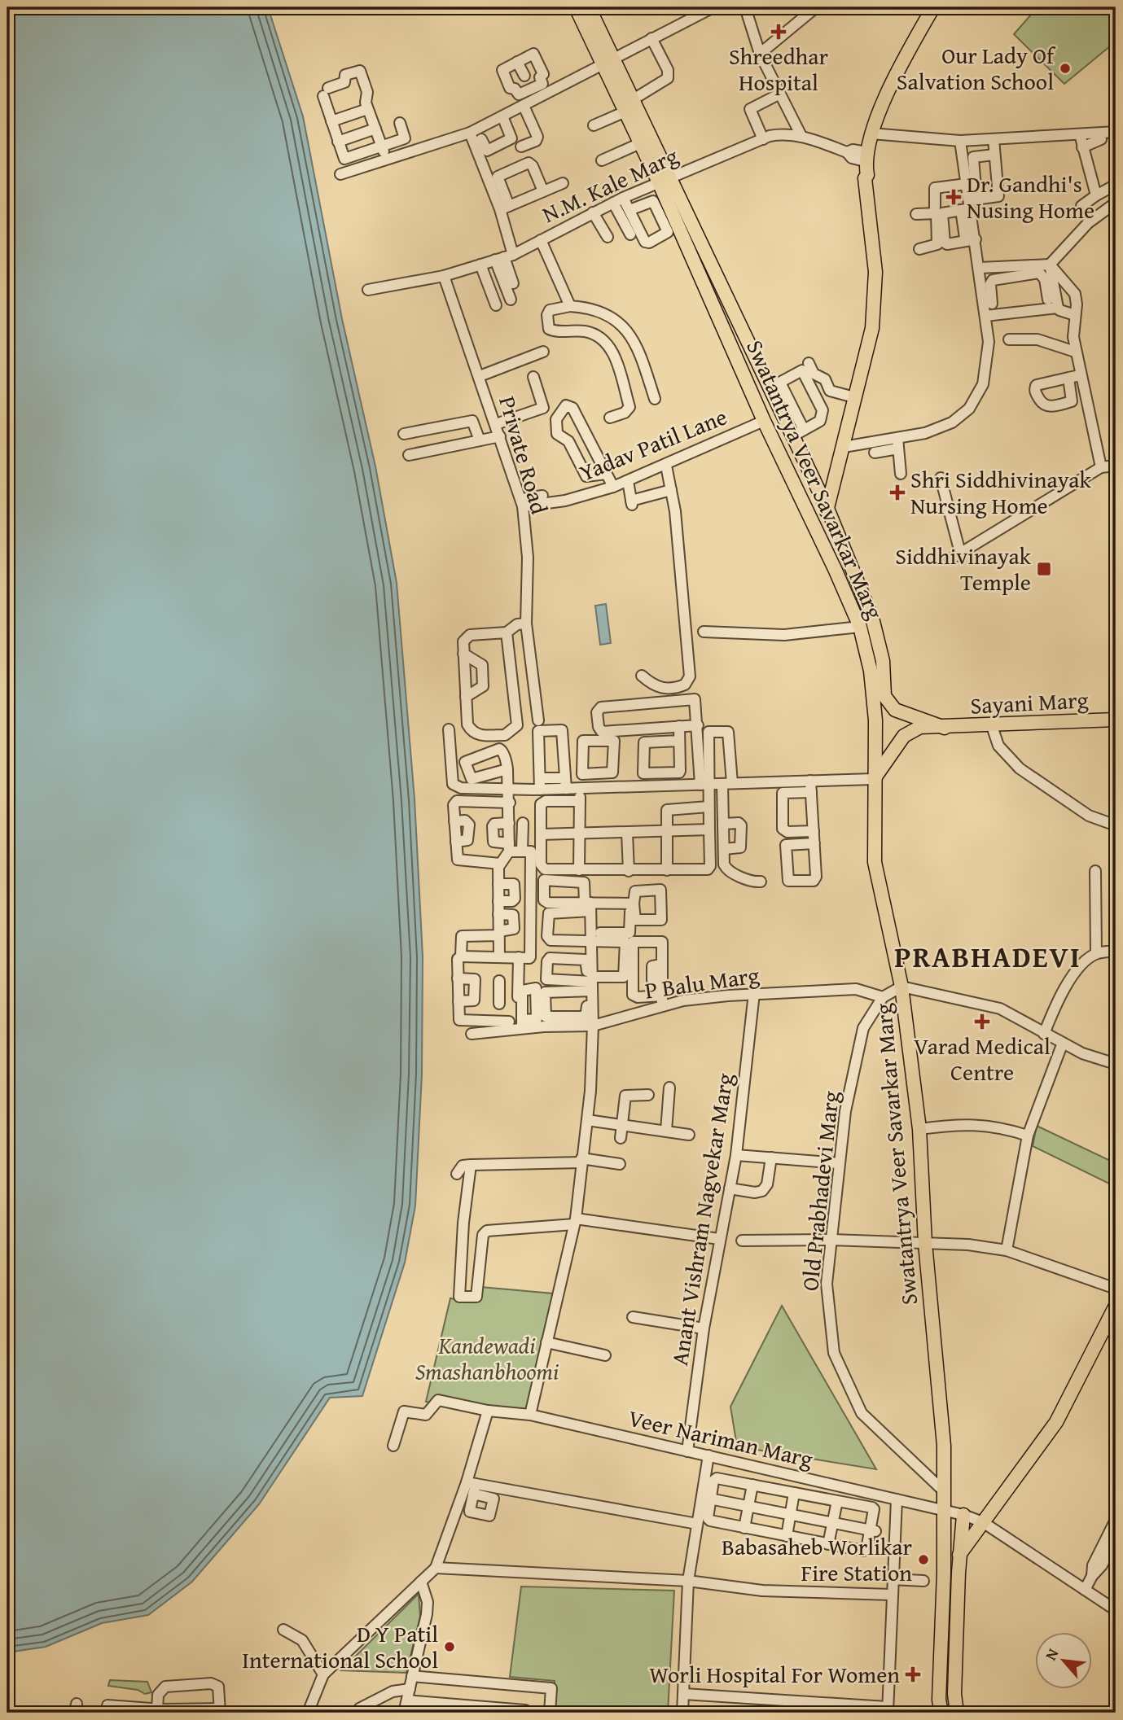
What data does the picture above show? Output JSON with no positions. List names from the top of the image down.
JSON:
{
  "streets": {
    "main road": ["Swatantrya Veer Savarkar Marg", "Sayani Marg"],
    "street": [
      "N.M. Kale Marg",
      "Yadav Patil Lane",
      "Private Road",
      "P Balu Marg",
      "Old Prabhadevi Marg",
      "Anant Vishram Nagvekar Marg",
      "Veer Nariman Marg"
    ]
  },
  "crossings": [
    ["N.M. Kale Marg", "Private Road"],
    ["N.M. Kale Marg", "Swatantrya Veer Savarkar Marg"],
    ["Yadav Patil Lane", "Private Road"],
    ["Yadav Patil Lane", "Swatantrya Veer Savarkar Marg"],
    ["Swatantrya Veer Savarkar Marg", "Sayani Marg"],
    ["Swatantrya Veer Savarkar Marg", "Old Prabhadevi Marg"],
    ["Swatantrya Veer Savarkar Marg", "Veer Nariman Marg"],
    ["P Balu Marg", "Old Prabhadevi Marg"],
    ["P Balu Marg", "Anant Vishram Nagvekar Marg"],
    ["Anant Vishram Nagvekar Marg", "Veer Nariman Marg"]
  ],
  "districts": ["PRABHADEVI"],
  "parks": ["Kandewadi Smashanbhoomi"],
  "places": {
    "health": [
      "Shreedhar Hospital",
      "Dr. Gandhi's Nusing Home",
      "Shri Siddhivinayak Nursing Home",
      "Varad Medical Centre",
      "Worli Hospital For Women"
    ],
    "other": ["Our Lady Of Salvation School", "Babasaheb Worlikar Fire Station", "D Y Patil International School"],
    "transit": ["Siddhivinayak Temple"]
  },
  "north": "top left"
}
